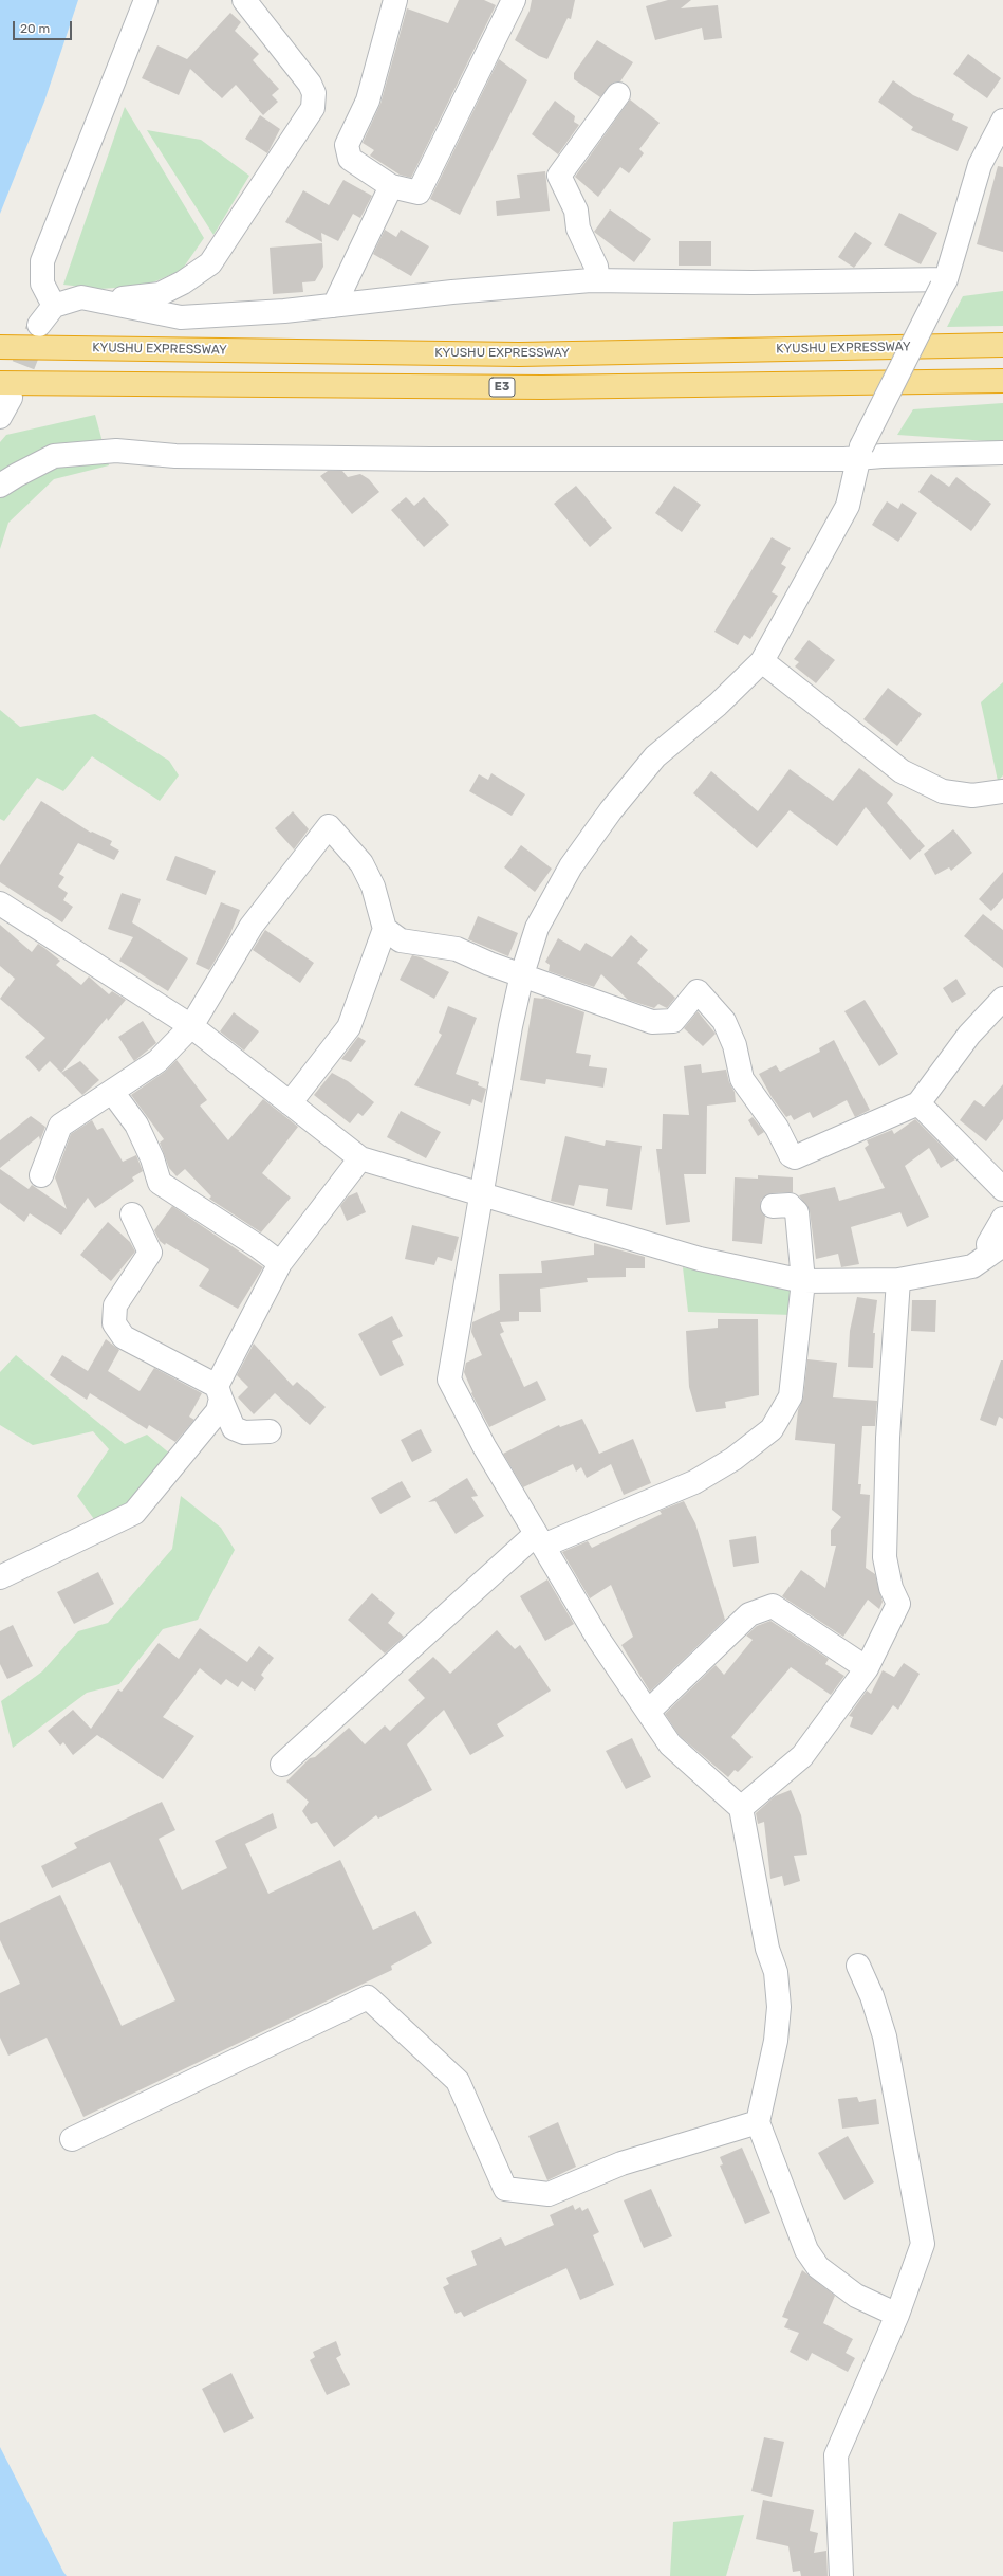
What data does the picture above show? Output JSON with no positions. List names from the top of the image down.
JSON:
{
  "streets": {
    "highway": ["KYUSHU EXPRESSWAY", "E3"]
  },
  "scale_bar": "20 m"
}
